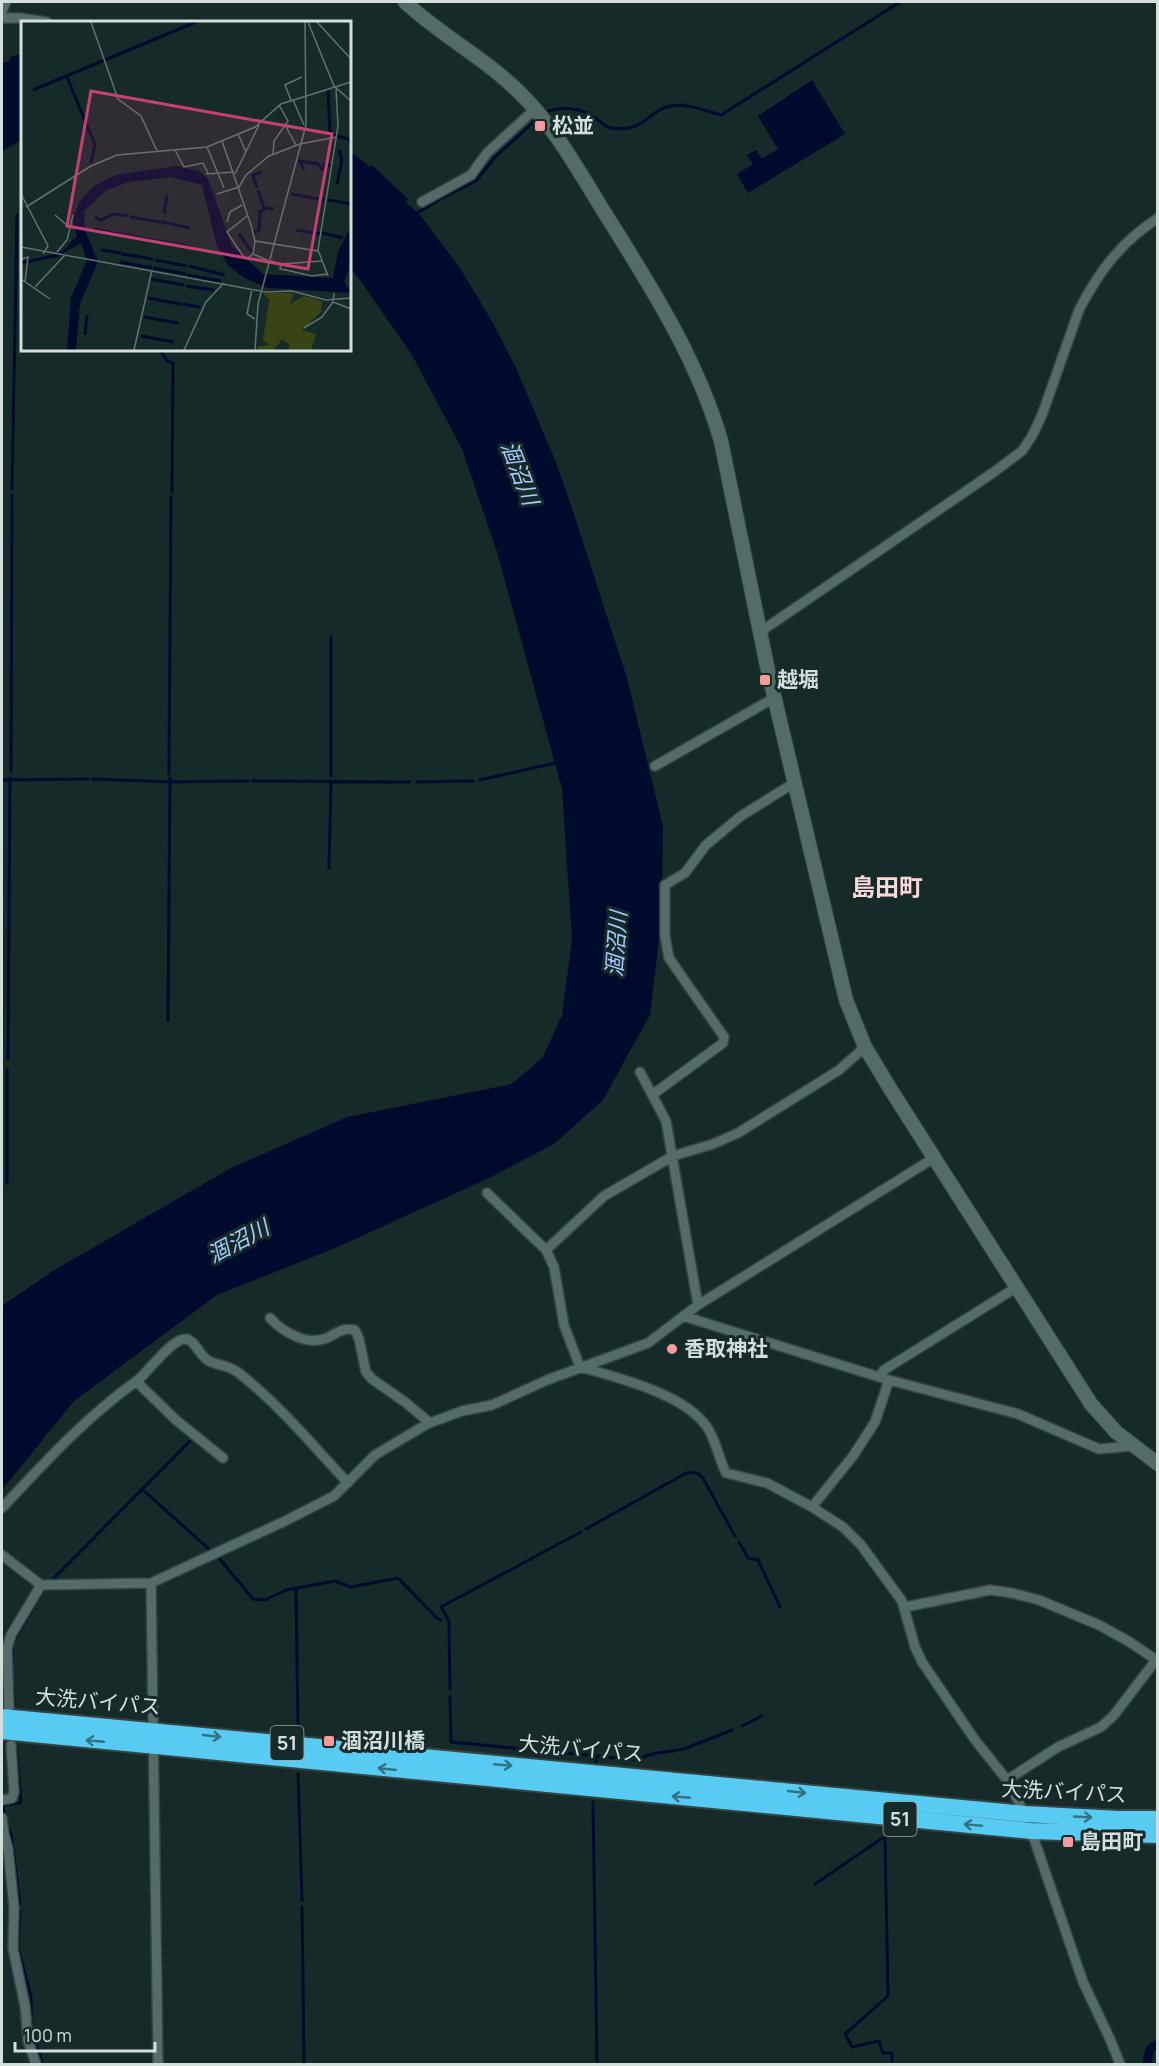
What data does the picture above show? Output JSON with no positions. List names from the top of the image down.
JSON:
{
  "streets": {
    "highway": ["大洗バイパス", "51"]
  },
  "districts": ["島田町"],
  "water": ["涸沼川"],
  "places": {
    "transit": [
      "松並",
      "越堀",
      "涸沼川橋",
      "島田町"
    ],
    "other": ["香取神社"]
  },
  "scale_bar": "100 m"
}
